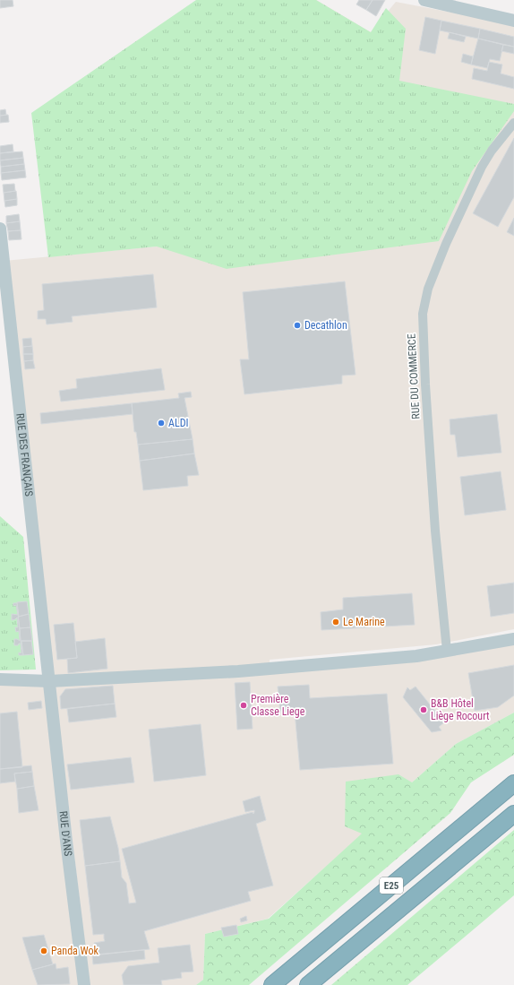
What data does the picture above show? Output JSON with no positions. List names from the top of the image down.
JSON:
{
  "streets": {
    "highway": ["E25"],
    "main road": ["RUE DES FRANÇAIS", "RUE D'ANS"],
    "street": ["RUE DU COMMERCE"]
  },
  "crossings": [
    ["RUE DES FRANÇAIS", "RUE D'ANS"]
  ],
  "places": [
    "Decathlon",
    "ALDI",
    "Le Marine",
    "Première Classe Liege",
    "B&B Hôtel Liège Rocourt",
    "Panda Wok"
  ]
}
